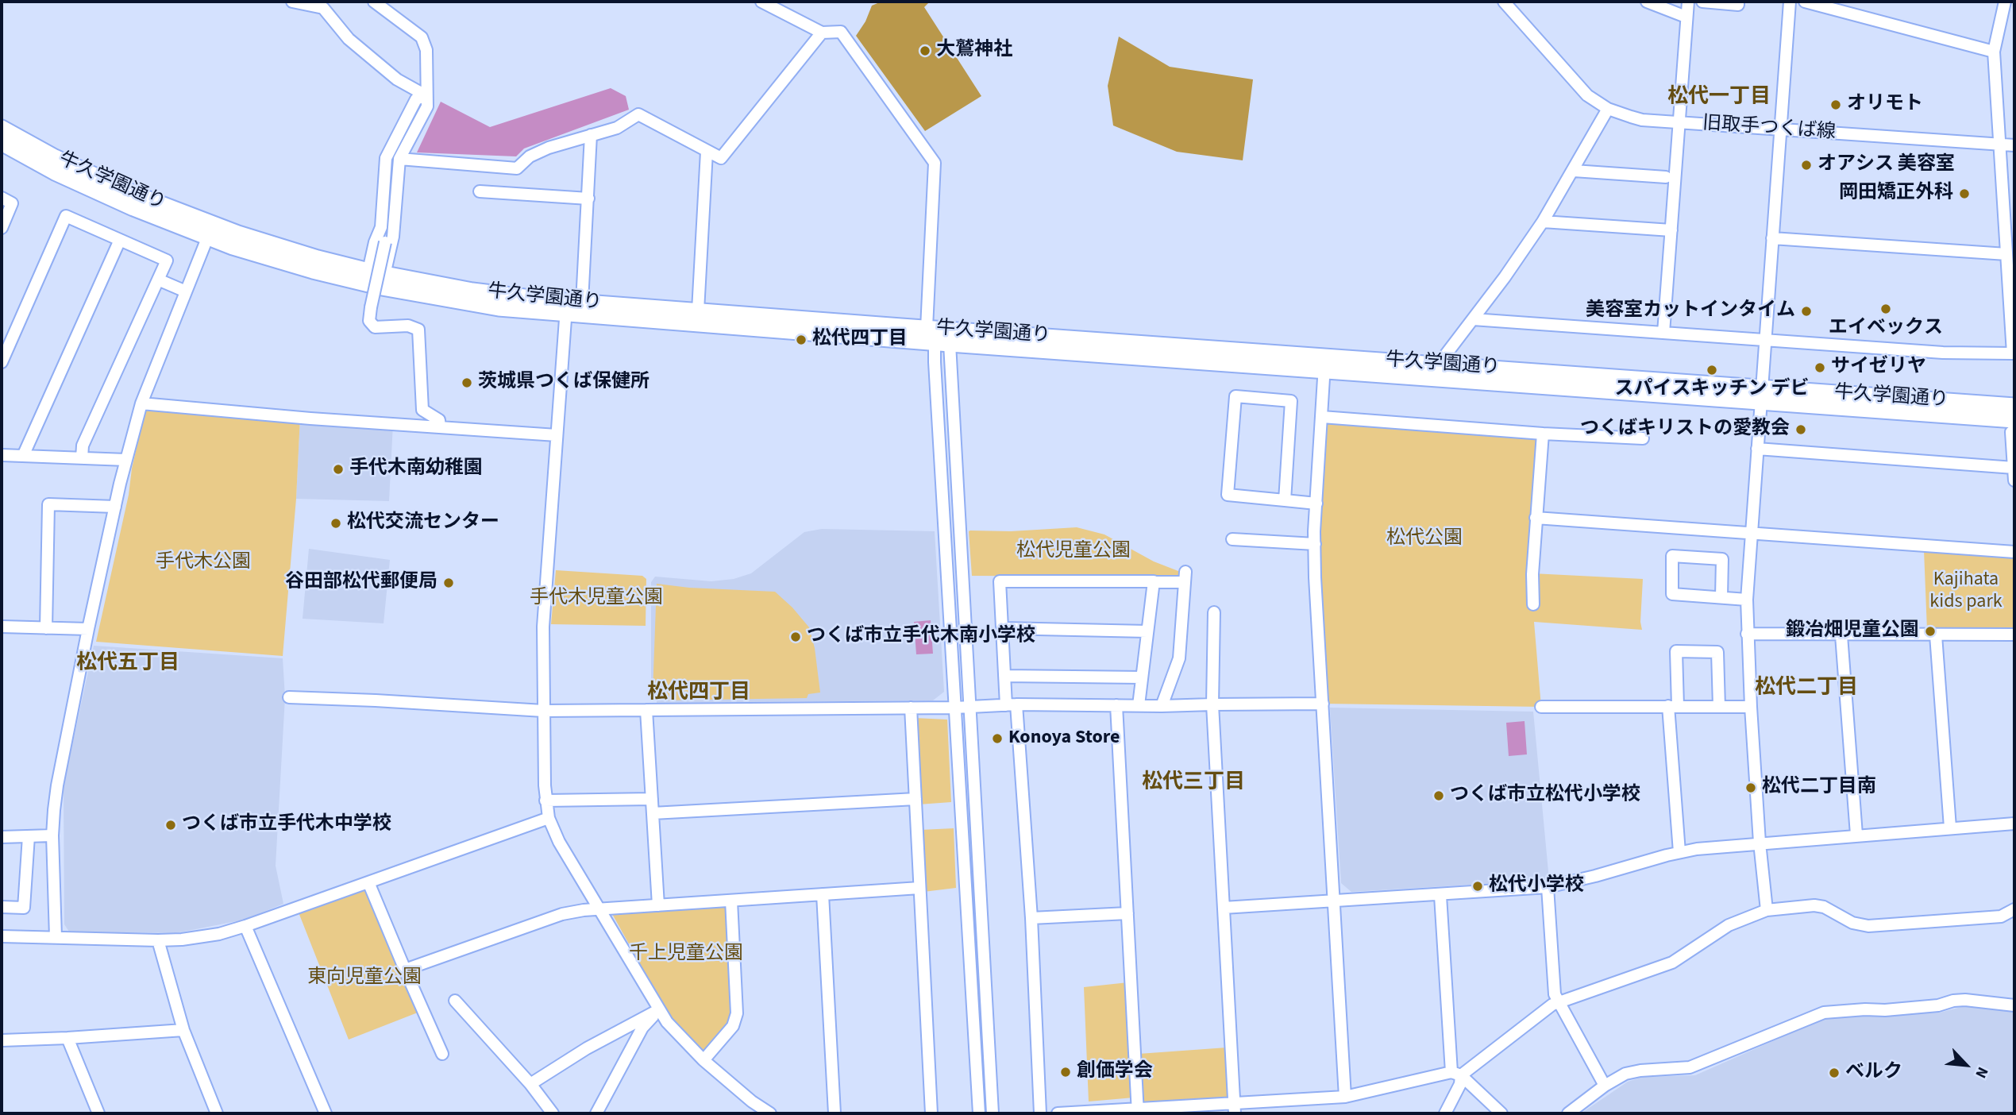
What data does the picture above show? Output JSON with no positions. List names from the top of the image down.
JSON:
{
  "streets": {
    "highway": ["牛久学園通り"],
    "street": ["旧取手つくば線"]
  },
  "districts": [
    "松代一丁目",
    "松代五丁目",
    "松代二丁目",
    "松代四丁目",
    "松代三丁目"
  ],
  "parks": [
    "松代公園",
    "松代児童公園",
    "手代木公園",
    "Kajihata kids park",
    "手代木児童公園",
    "千上児童公園",
    "東向児童公園"
  ],
  "places": [
    "大鷲神社",
    "オリモト",
    "オアシス 美容室",
    "岡田矯正外科",
    "エイベックス",
    "美容室カットインタイム",
    "松代四丁目",
    "サイゼリヤ",
    "スパイスキッチン デビ",
    "茨城県つくば保健所",
    "つくばキリストの愛教会",
    "手代木南幼稚園",
    "松代交流センター",
    "谷田部松代郵便局",
    "鍛冶畑児童公園",
    "つくば市立手代木南小学校",
    "Konoya Store",
    "松代二丁目南",
    "つくば市立松代小学校",
    "つくば市立手代木中学校",
    "松代小学校",
    "創価学会",
    "ベルク"
  ],
  "north": "bottom right"
}
